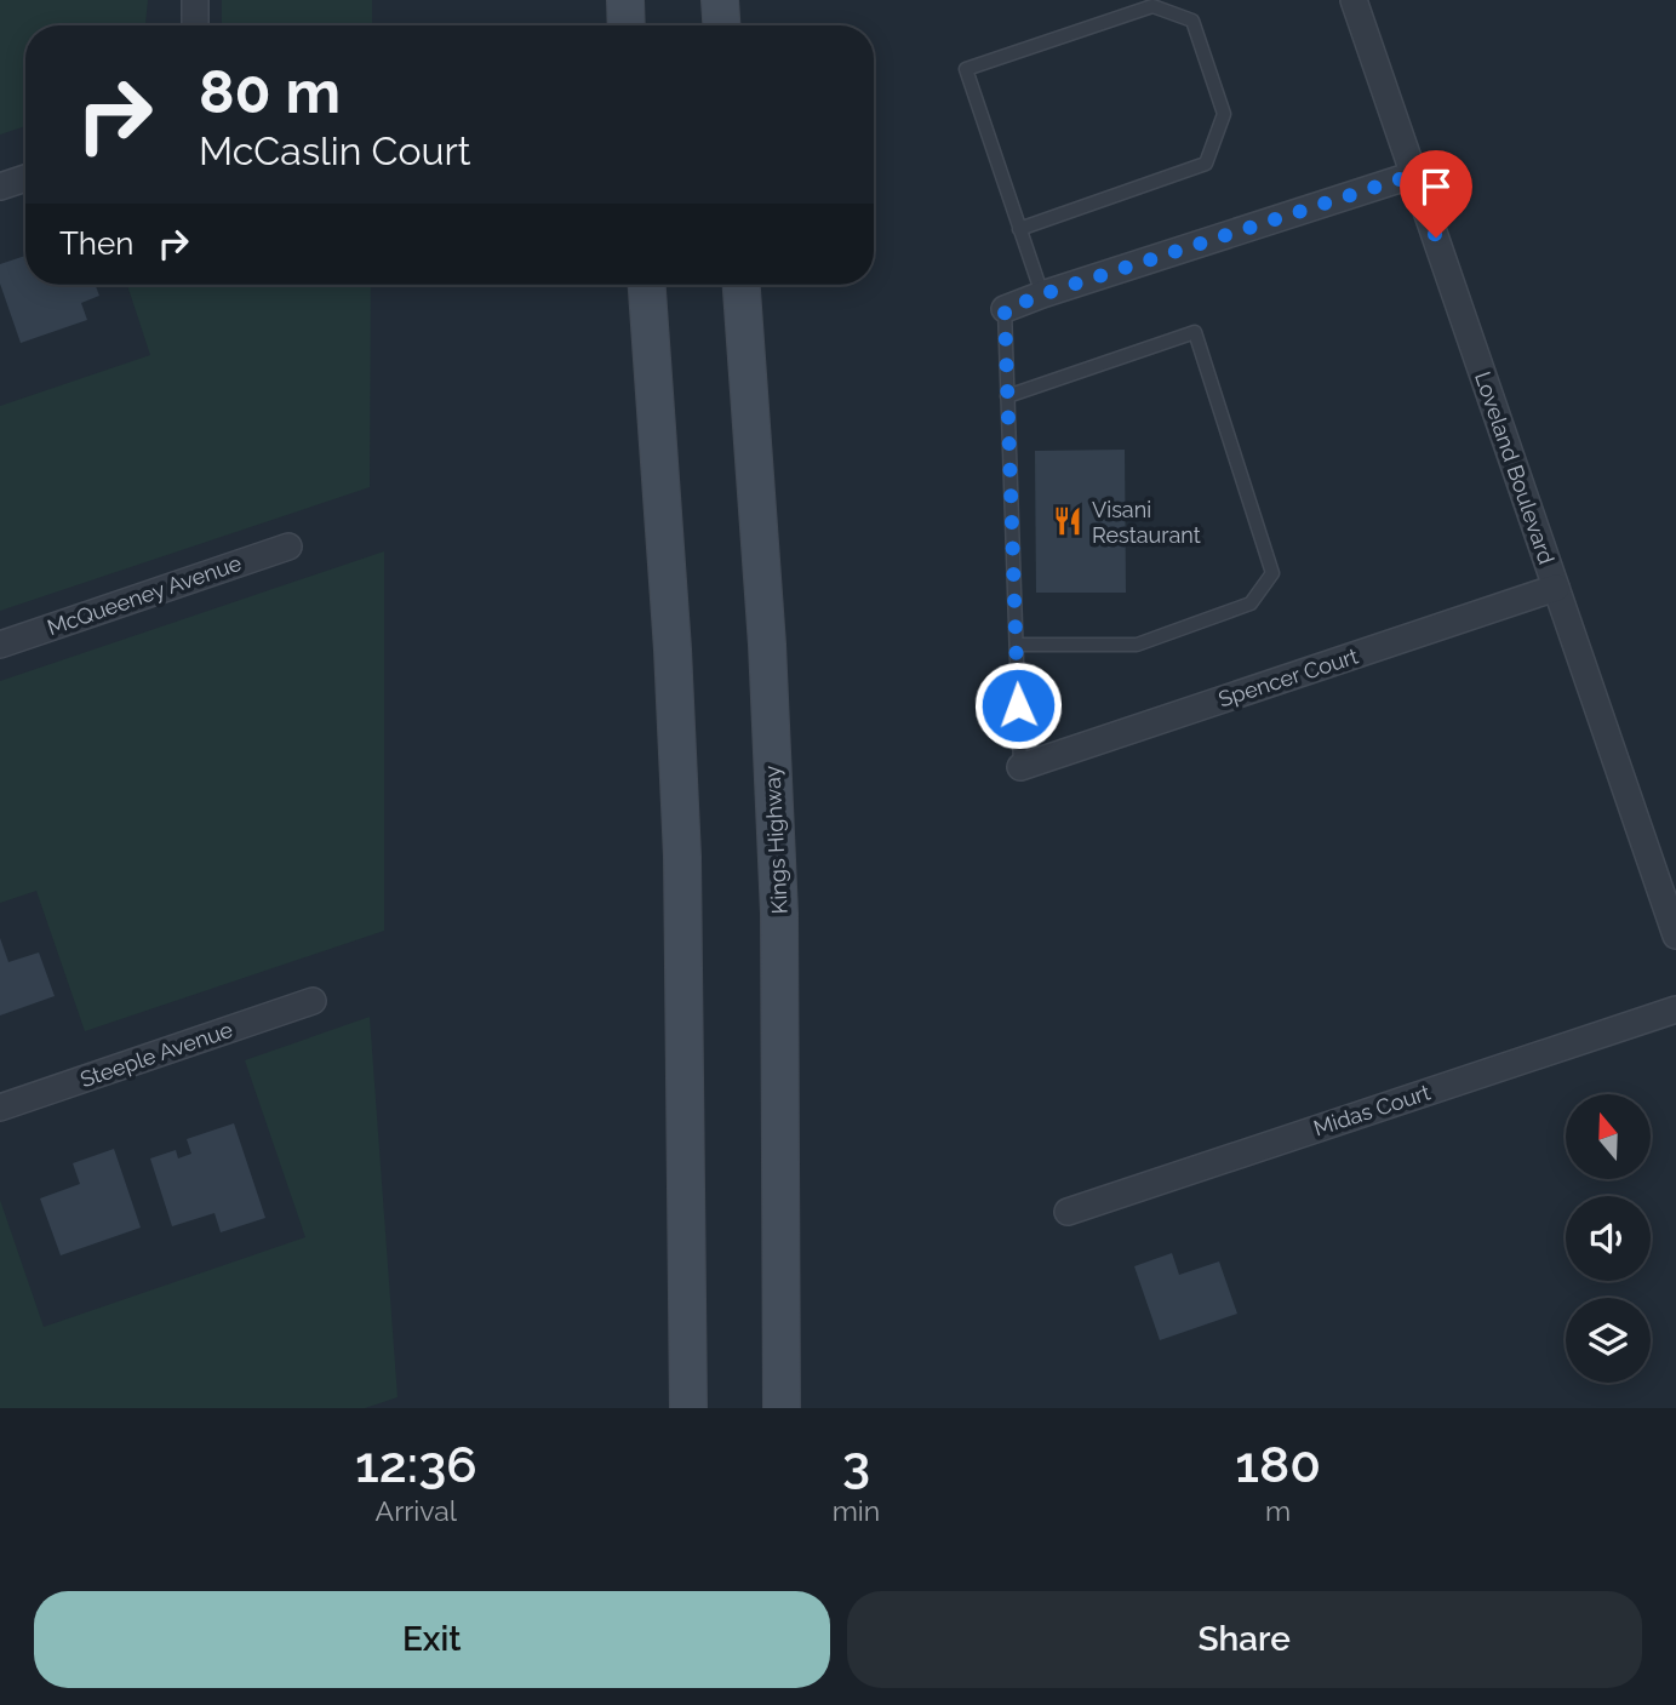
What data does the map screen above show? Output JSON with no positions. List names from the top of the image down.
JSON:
{
  "streets": {
    "main road": ["Kings Highway"],
    "street": [
      "Loveland Boulevard",
      "McQueeney Avenue",
      "Spencer Court",
      "Steeple Avenue",
      "Midas Court"
    ]
  },
  "crossings": [
    ["Loveland Boulevard", "Spencer Court"]
  ],
  "places": {
    "restaurant": ["Visani Restaurant"]
  },
  "north": "top",
  "page": {
    "turn": ["80 m", "McCaslin Court"],
    "then": "Then",
    "eta": [
      "12:36",
      "Arrival",
      "3",
      "min",
      "180",
      "m"
    ],
    "buttons": ["Exit", "Share"]
  }
}
